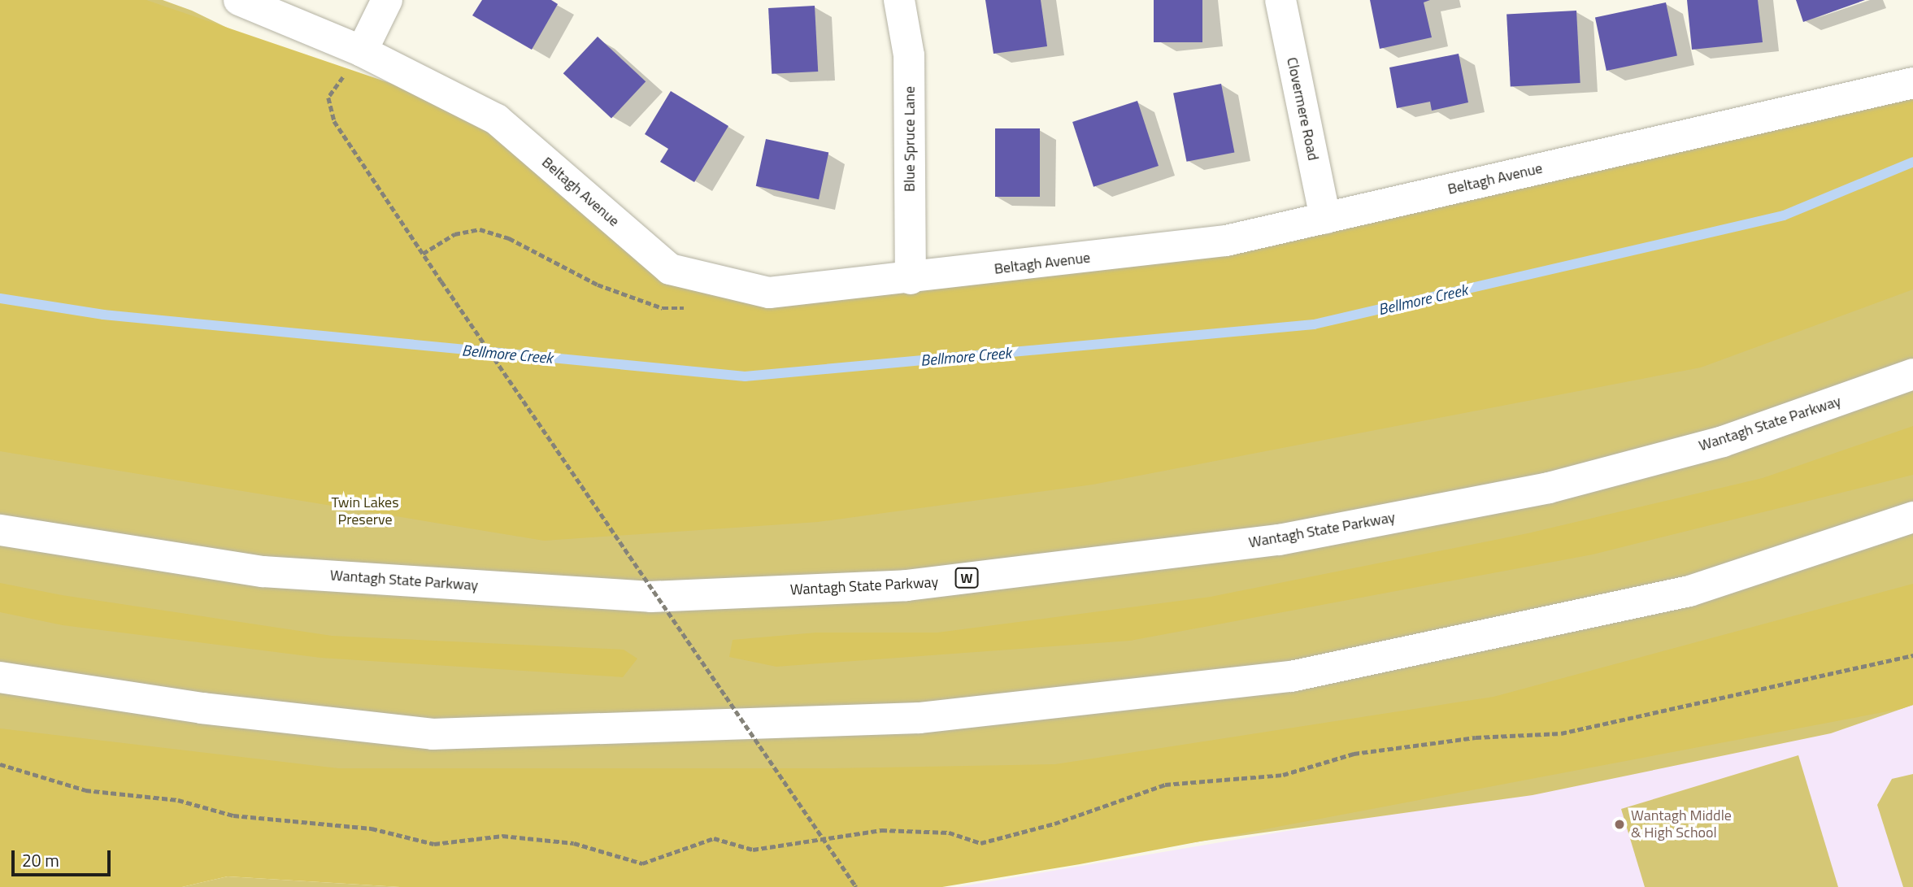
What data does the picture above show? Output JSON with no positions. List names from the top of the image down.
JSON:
{
  "streets": {
    "main road": [
      "Clovermere Road",
      "Blue Spruce Lane",
      "Beltagh Avenue",
      "Wantagh State Parkway",
      "W"
    ]
  },
  "crossings": [
    ["Clovermere Road", "Beltagh Avenue"],
    ["Blue Spruce Lane", "Beltagh Avenue"]
  ],
  "water": ["Bellmore Creek"],
  "parks": ["Twin Lakes Preserve"],
  "places": ["Wantagh Middle & High School"],
  "scale_bar": "20 m"
}
